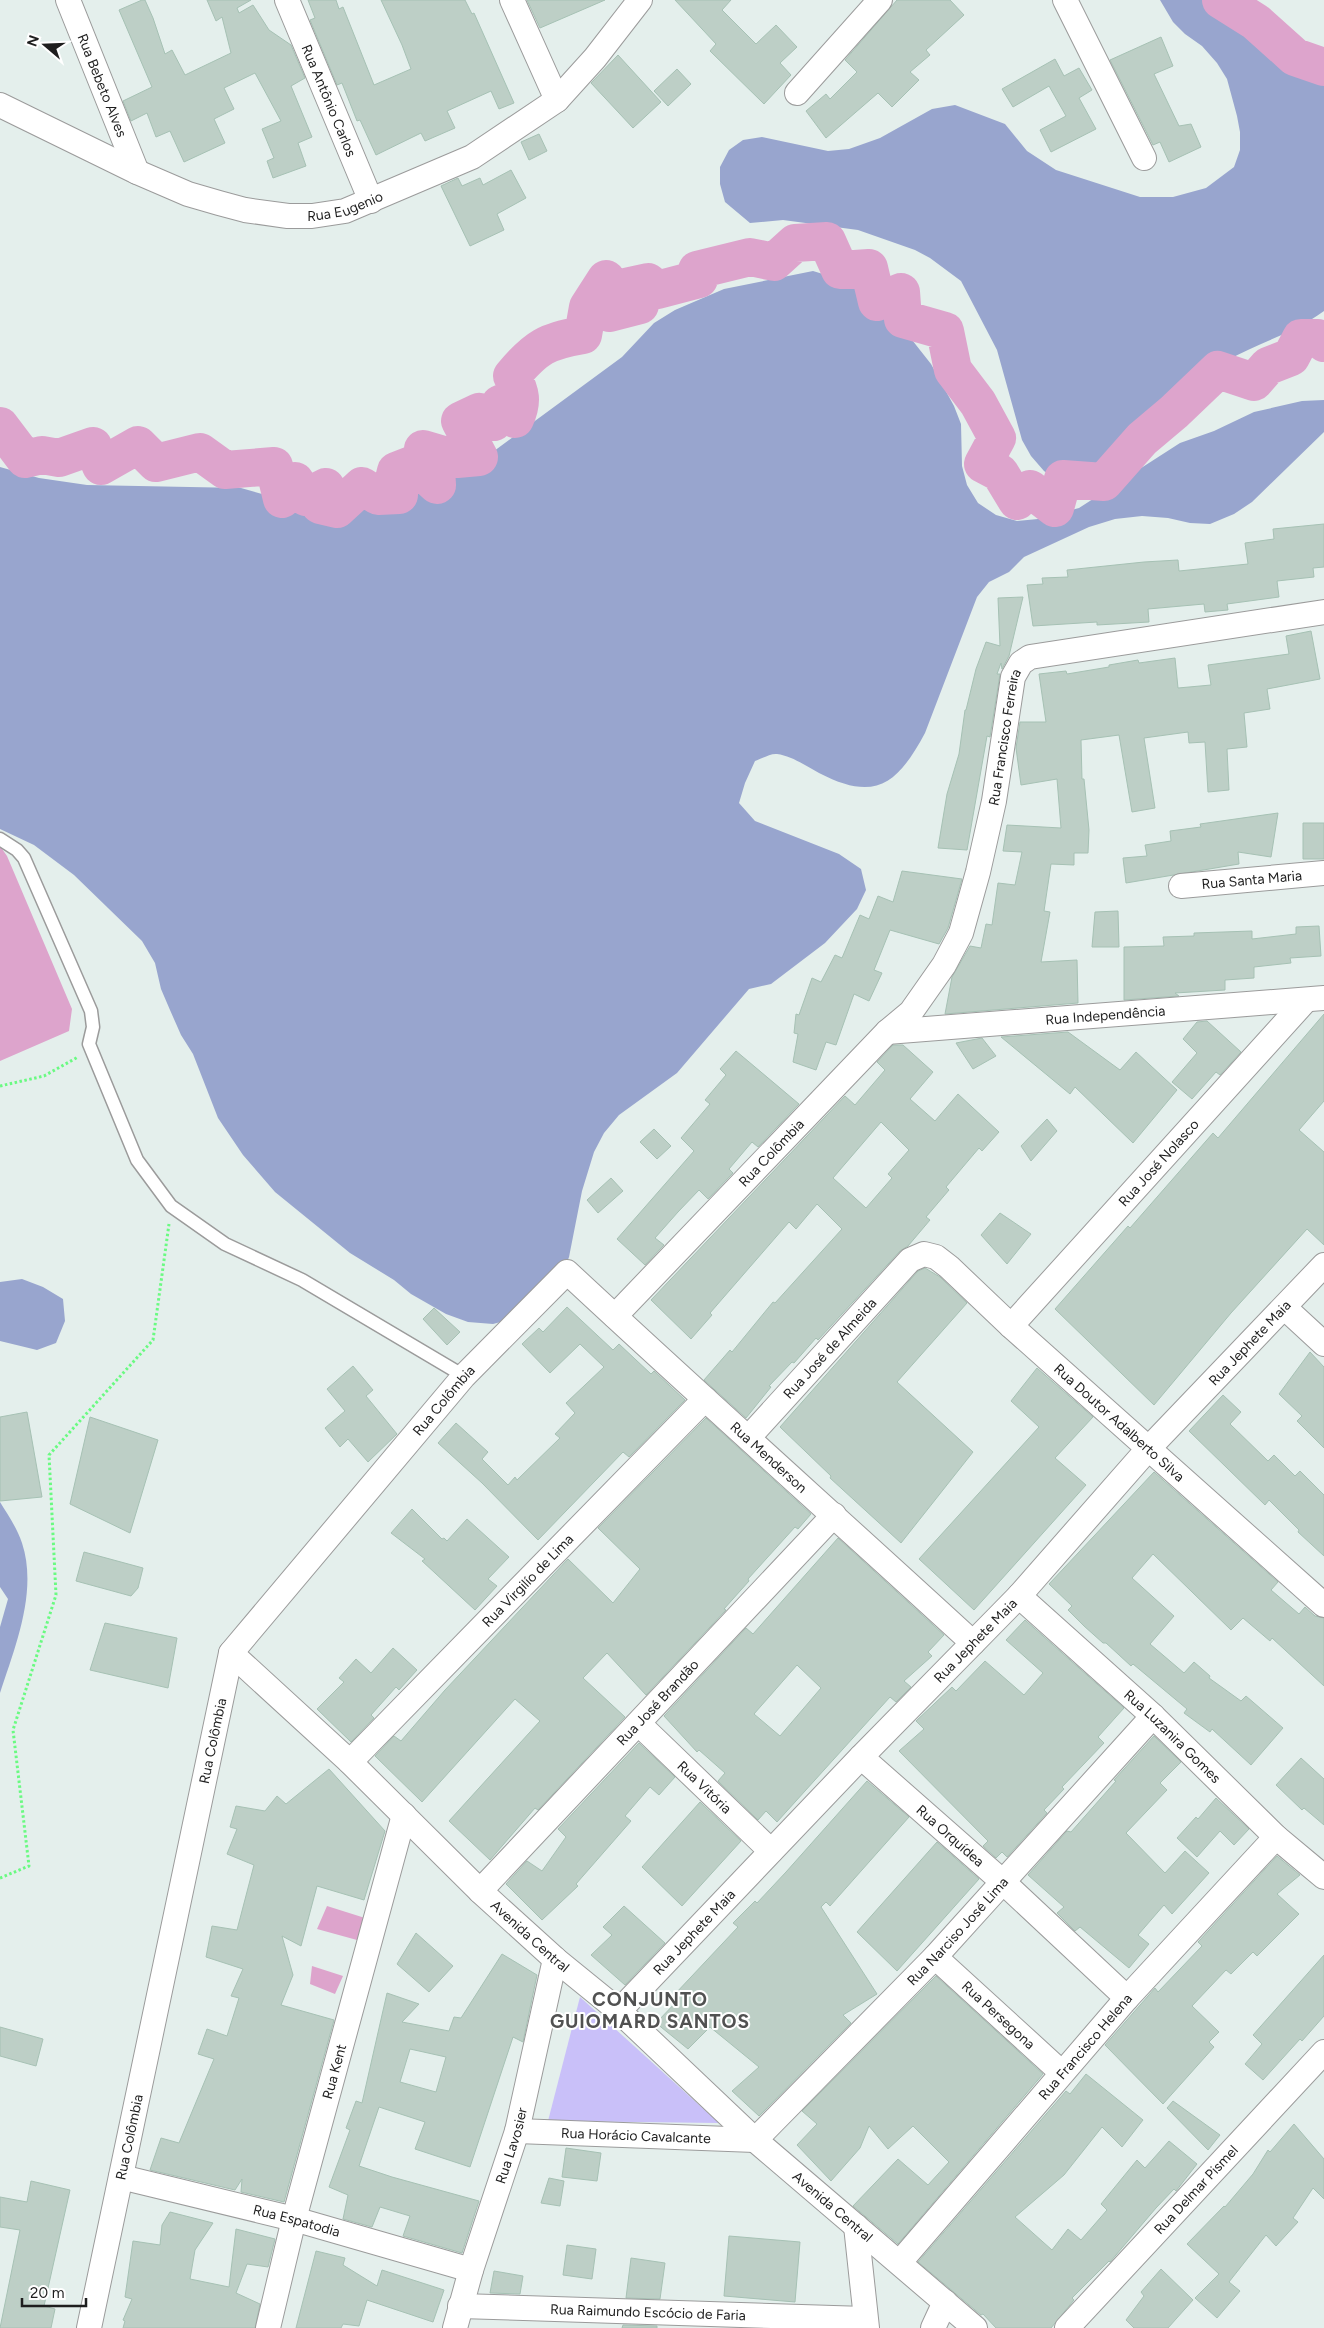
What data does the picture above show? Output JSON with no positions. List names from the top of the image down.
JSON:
{
  "streets": {
    "street": [
      "Rua Bebeto Alves",
      "Rua Antônio Carlos",
      "Rua Eugenio",
      "Rua Francisco Ferreira",
      "Rua Santa Maria",
      "Rua Independência",
      "Rua Colômbia",
      "Rua José Nolasco",
      "Rua Jephete Maia",
      "Rua José de Almeida",
      "Rua Doutor Adalberto Silva",
      "Rua Menderson",
      "Rua Virgilío de Lima",
      "Rua José Brandão",
      "Rua Luzanira Gomes",
      "Rua Vitória",
      "Rua Orquídea",
      "Rua Narciso José Lima",
      "Avenida Central",
      "Rua Persegona",
      "Rua Francisco Helena",
      "Rua Kent",
      "Rua Horácio Cavalcante",
      "Rua Lavosier",
      "Rua Delmar Pismel",
      "Rua Espatodia",
      "Rua Raimundo Escócio de Faria"
    ]
  },
  "crossings": [
    ["Rua Bebeto Alves", "Rua Eugenio"],
    ["Rua Antônio Carlos", "Rua Eugenio"],
    ["Rua Francisco Ferreira", "Rua Independência"],
    ["Rua Francisco Ferreira", "Rua Colômbia"],
    ["Rua Independência", "Rua Colômbia"],
    ["Rua Independência", "Rua José Nolasco"],
    ["Rua Colômbia", "Rua Menderson"],
    ["Rua Colômbia", "Avenida Central"],
    ["Rua Colômbia", "Rua Espatodia"],
    ["Rua José Nolasco", "Rua Doutor Adalberto Silva"],
    ["Rua Jephete Maia", "Rua Doutor Adalberto Silva"],
    ["Rua Jephete Maia", "Rua Menderson"],
    ["Rua Jephete Maia", "Rua Luzanira Gomes"],
    ["Rua Jephete Maia", "Rua Vitória"],
    ["Rua Jephete Maia", "Rua Orquídea"],
    ["Rua Jephete Maia", "Avenida Central"],
    ["Rua José de Almeida", "Rua Doutor Adalberto Silva"],
    ["Rua José de Almeida", "Rua Menderson"],
    ["Rua Menderson", "Rua Virgilío de Lima"],
    ["Rua Menderson", "Rua José Brandão"],
    ["Rua Virgilío de Lima", "Avenida Central"],
    ["Rua José Brandão", "Rua Vitória"],
    ["Rua José Brandão", "Avenida Central"],
    ["Rua Luzanira Gomes", "Rua Narciso José Lima"],
    ["Rua Luzanira Gomes", "Rua Francisco Helena"],
    ["Rua Orquídea", "Rua Narciso José Lima"],
    ["Rua Orquídea", "Rua Francisco Helena"],
    ["Rua Narciso José Lima", "Avenida Central"],
    ["Rua Narciso José Lima", "Rua Persegona"],
    ["Rua Narciso José Lima", "Rua Horácio Cavalcante"],
    ["Avenida Central", "Rua Francisco Helena"],
    ["Avenida Central", "Rua Kent"],
    ["Avenida Central", "Rua Horácio Cavalcante"],
    ["Avenida Central", "Rua Lavosier"],
    ["Rua Persegona", "Rua Francisco Helena"],
    ["Rua Kent", "Rua Espatodia"],
    ["Rua Horácio Cavalcante", "Rua Lavosier"],
    ["Rua Lavosier", "Rua Espatodia"],
    ["Rua Lavosier", "Rua Raimundo Escócio de Faria"]
  ],
  "districts": ["CONJUNTO GUIOMARD SANTOS"],
  "scale_bar": "20 m",
  "north": "left"
}
